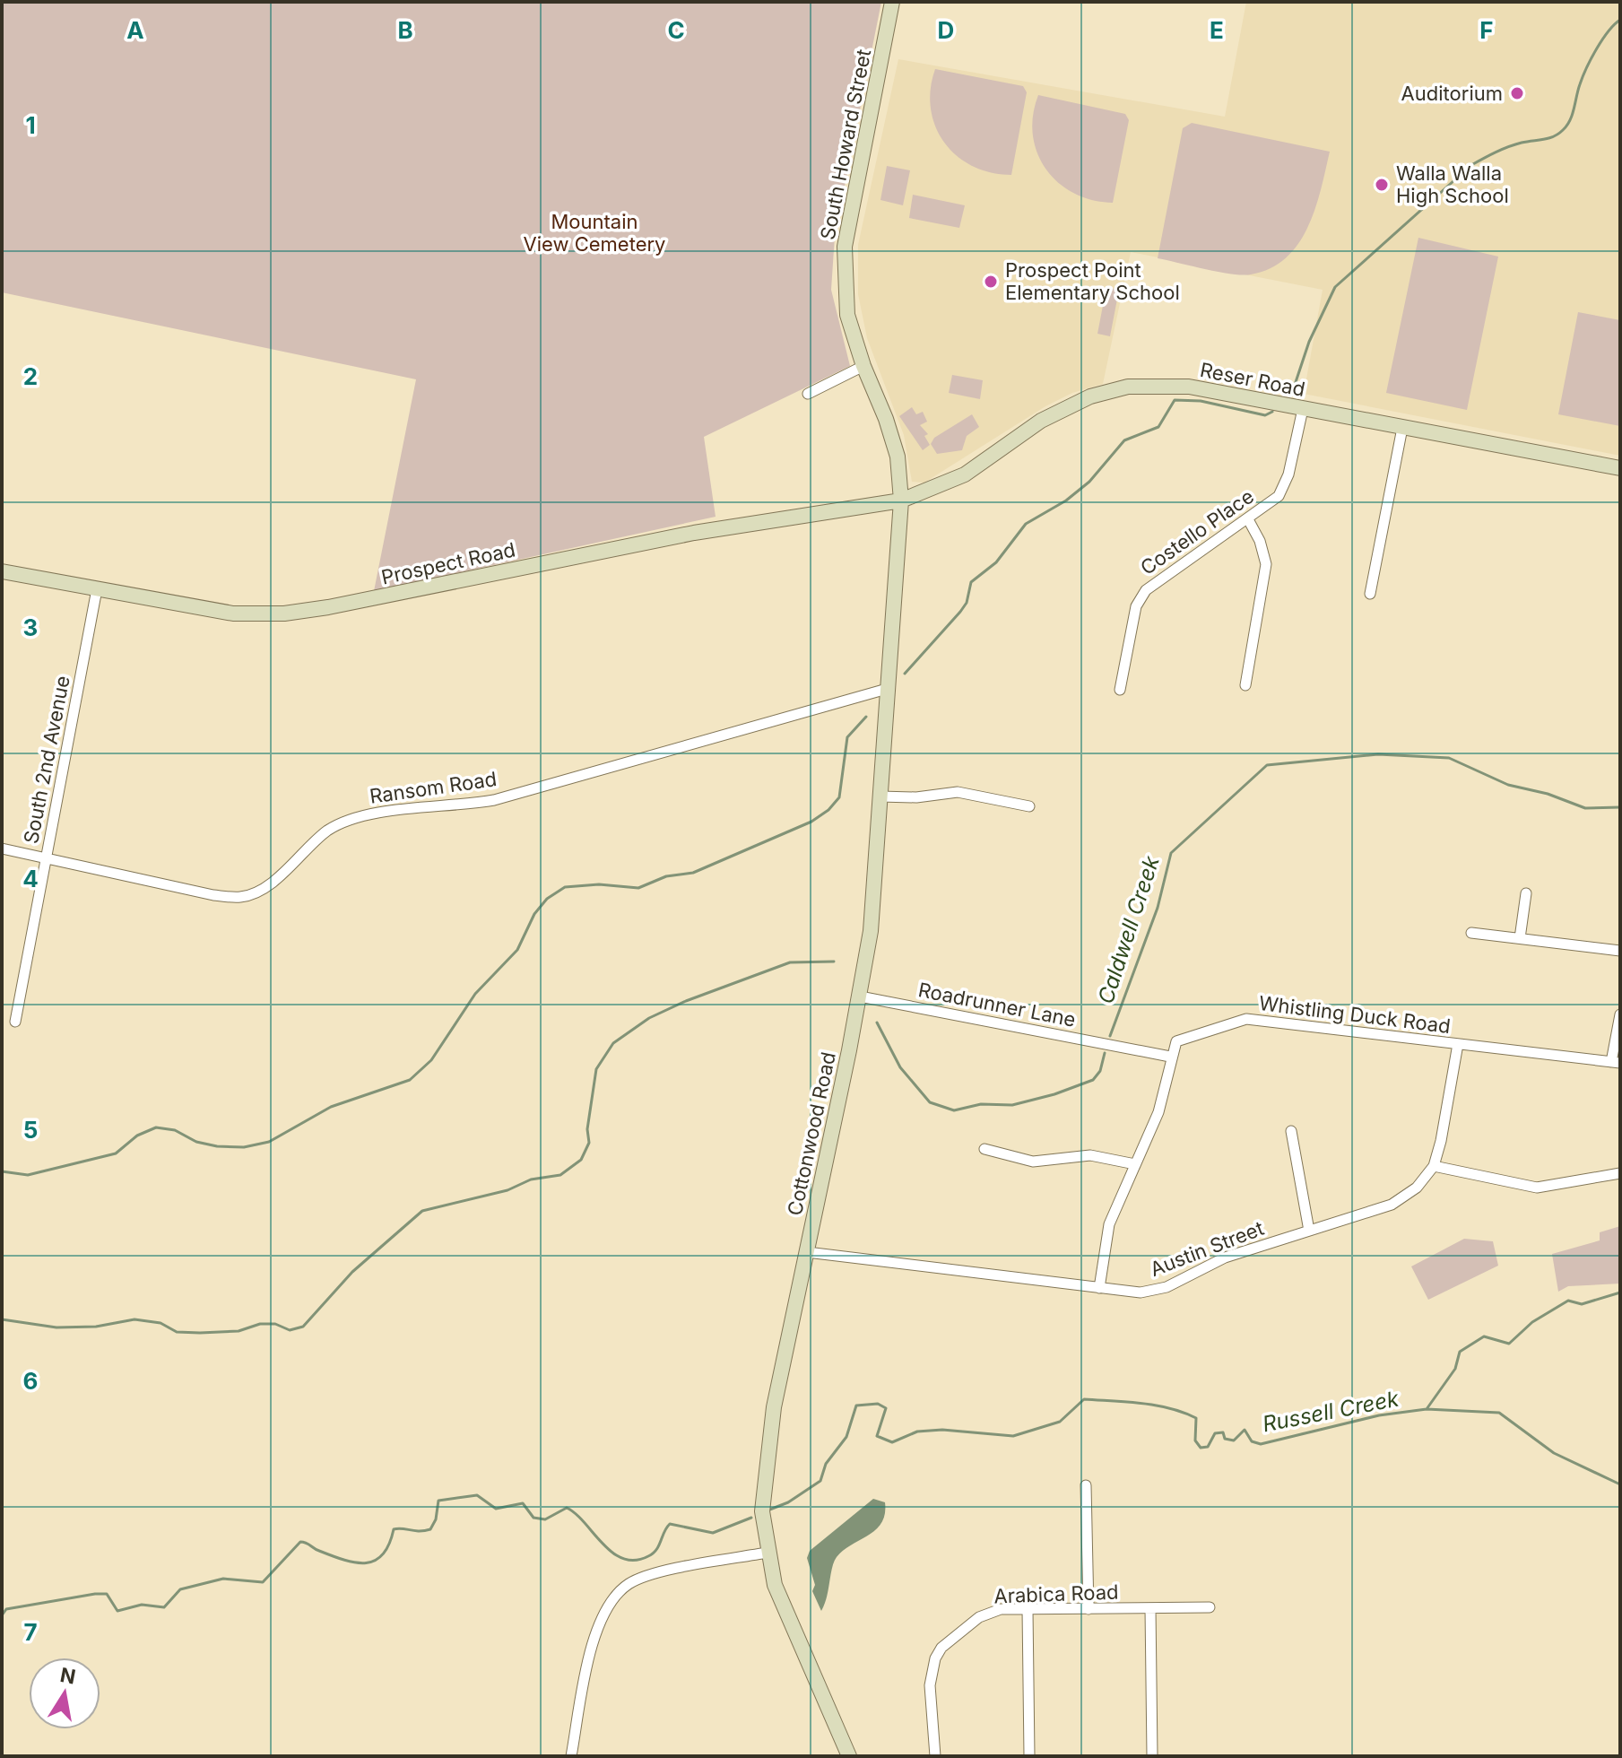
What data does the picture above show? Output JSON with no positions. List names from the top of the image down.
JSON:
{
  "streets": {
    "main road": [
      "South Howard Street",
      "Reser Road",
      "Prospect Road",
      "Cottonwood Road"
    ],
    "street": [
      "Costello Place",
      "South 2nd Avenue",
      "Ransom Road",
      "Roadrunner Lane",
      "Whistling Duck Road",
      "Austin Street",
      "Arabica Road"
    ]
  },
  "crossings": [
    ["South Howard Street", "Reser Road"],
    ["South Howard Street", "Prospect Road"],
    ["South Howard Street", "Cottonwood Road"],
    ["Reser Road", "Costello Place"],
    ["Reser Road", "Prospect Road"],
    ["Reser Road", "Cottonwood Road"],
    ["Prospect Road", "South 2nd Avenue"],
    ["Prospect Road", "Cottonwood Road"],
    ["South 2nd Avenue", "Ransom Road"],
    ["Ransom Road", "Cottonwood Road"],
    ["Roadrunner Lane", "Whistling Duck Road"],
    ["Roadrunner Lane", "Cottonwood Road"],
    ["Cottonwood Road", "Austin Street"]
  ],
  "water": ["Caldwell Creek", "Russell Creek"],
  "parks": ["Mountain View Cemetery"],
  "places": ["Auditorium", "Walla Walla High School", "Prospect Point Elementary School"],
  "north": "top",
  "grid": {
    "columns": [
      "A",
      "B",
      "C",
      "D",
      "E",
      "F"
    ],
    "rows": [
      "1",
      "2",
      "3",
      "4",
      "5",
      "6",
      "7"
    ]
  }
}
